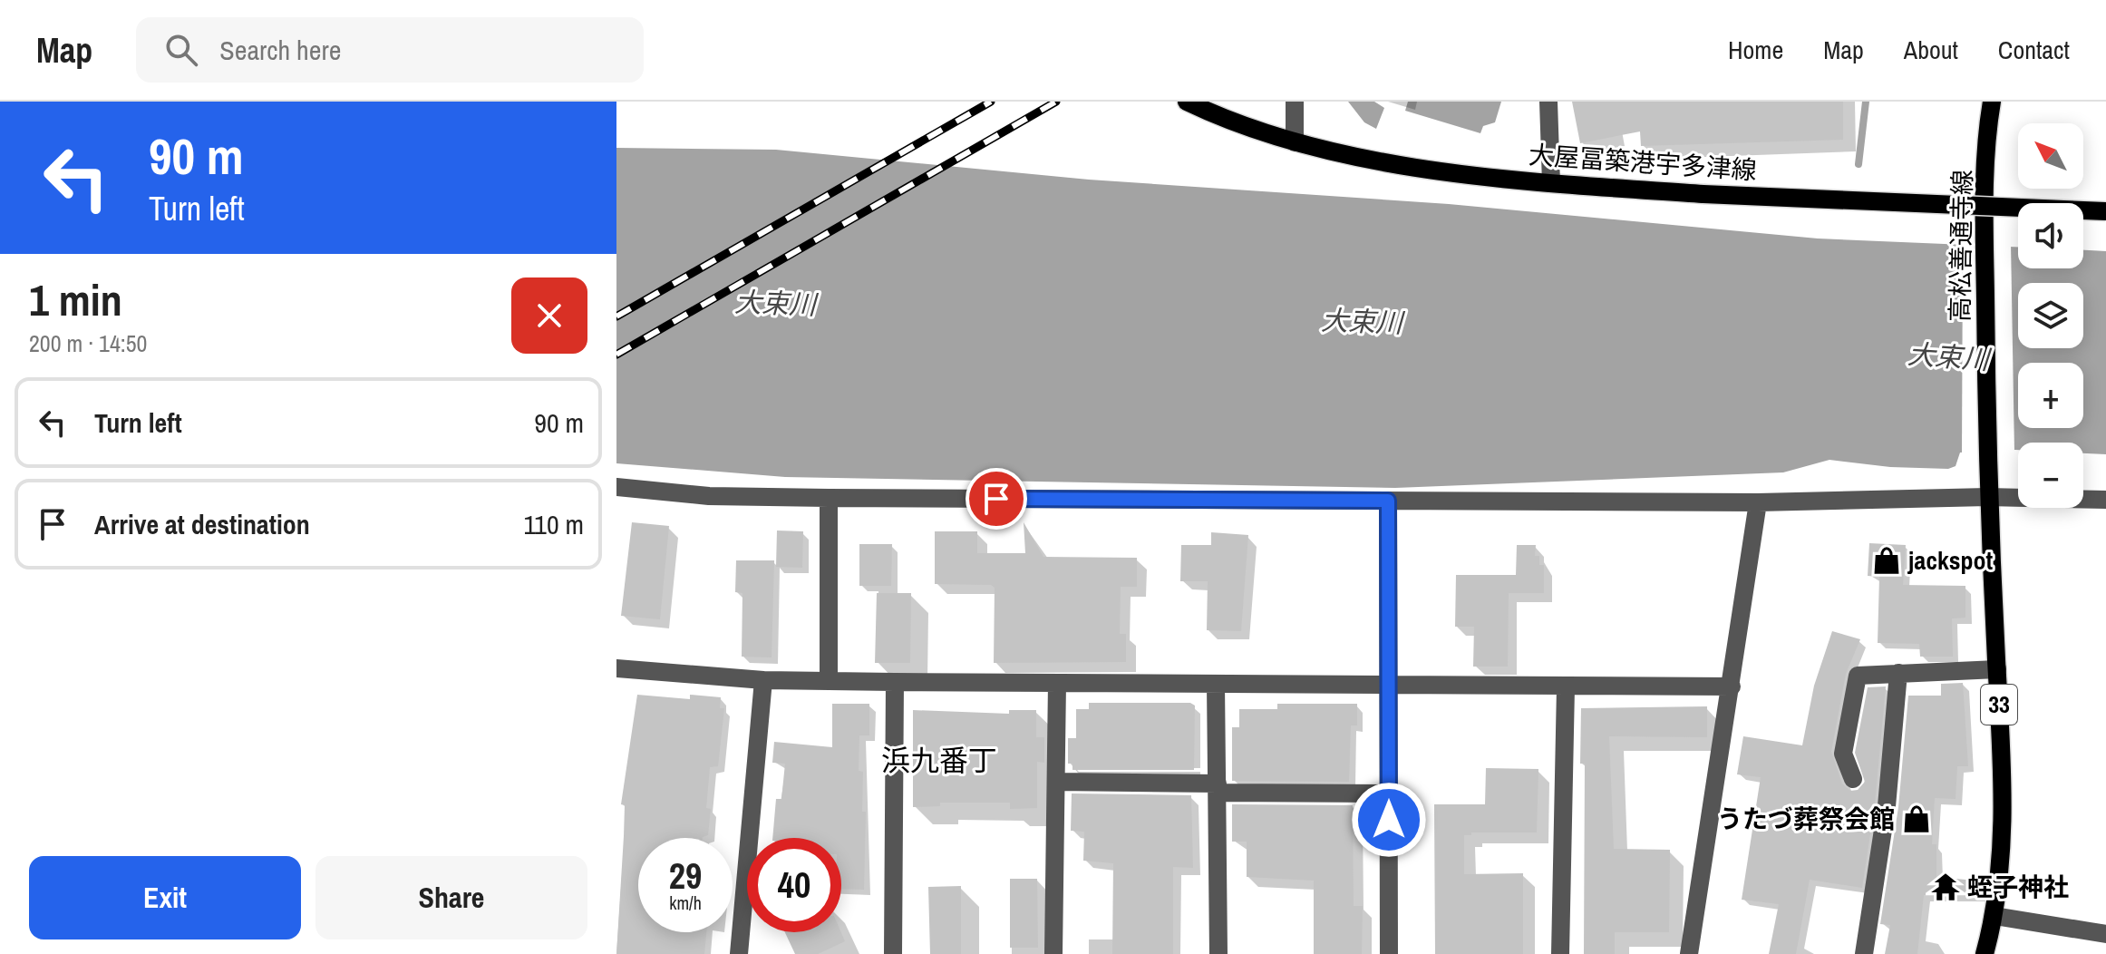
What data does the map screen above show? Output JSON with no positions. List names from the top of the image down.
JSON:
{
  "streets": {
    "main road": ["大屋冨築港宇多津線", "高松善通寺線", "33"]
  },
  "districts": ["浜九番丁"],
  "water": ["大束川"],
  "places": {
    "shop": ["jackspot", "うたづ葬祭会館"],
    "temple": ["蛭子神社"]
  },
  "north": "top left",
  "page": {
    "header": "Map",
    "search": "Search here",
    "nav": [
      "Home",
      "Map",
      "About",
      "Contact"
    ],
    "turn": ["90 m", "Turn left"],
    "map_buttons": ["+", "−"],
    "heading": ["1 min", "200 m · 14:50"],
    "list": [
      {
        "name": "Turn left",
        "value": "90 m"
      },
      {
        "name": "Arrive at destination",
        "value": "110 m"
      }
    ],
    "speed": "29 km/h",
    "limit": "40",
    "buttons": ["Exit", "Share"]
  }
}
